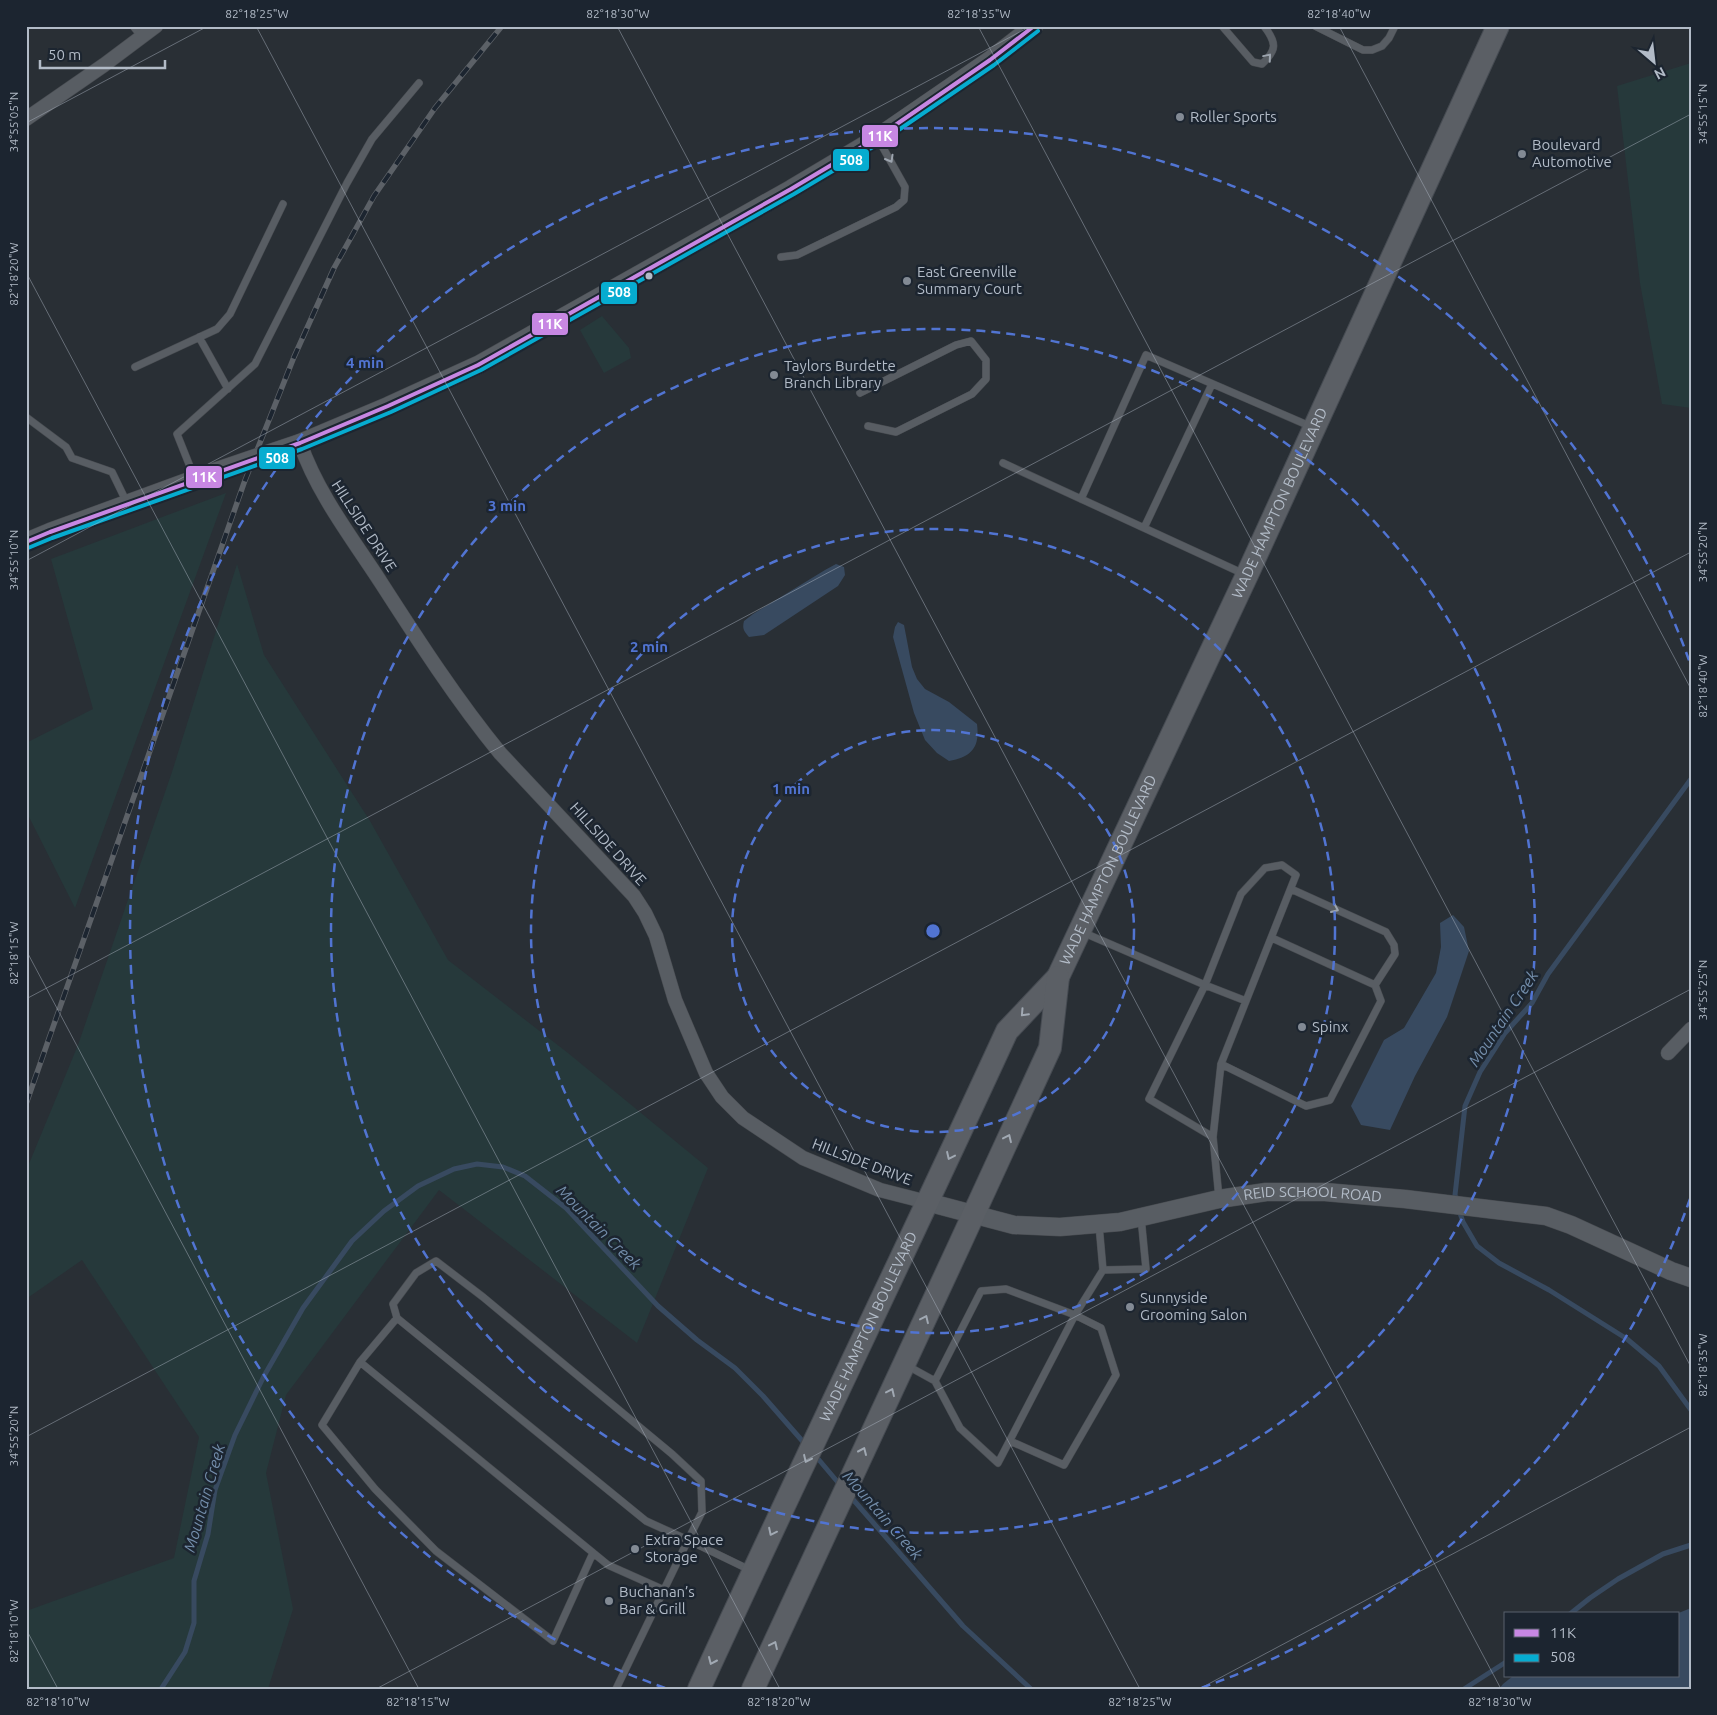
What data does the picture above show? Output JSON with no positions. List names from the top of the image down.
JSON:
{
  "streets": {
    "main road": ["WADE HAMPTON BOULEVARD"],
    "street": ["HILLSIDE DRIVE", "REID SCHOOL ROAD"]
  },
  "crossings": [
    ["WADE HAMPTON BOULEVARD", "HILLSIDE DRIVE"],
    ["WADE HAMPTON BOULEVARD", "REID SCHOOL ROAD"],
    ["HILLSIDE DRIVE", "REID SCHOOL ROAD"]
  ],
  "water": ["Mountain Creek"],
  "places": [
    "Roller Sports",
    "Boulevard Automotive",
    "East Greenville Summary Court",
    "Taylors Burdette Branch Library",
    "Spinx",
    "Sunnyside Grooming Salon",
    "Extra Space Storage",
    "Buchanan’s Bar & Grill"
  ],
  "lines": ["transit line 11K", "transit line 508"],
  "legend": ["11K", "508"],
  "scale_bar": "50 m",
  "north": "bottom right",
  "coordinates": [
    "82°18'25\"W",
    "82°18'30\"W",
    "82°18'35\"W",
    "82°18'40\"W",
    "34°55'15\"N",
    "34°55'05\"N",
    "82°18'20\"W",
    "34°55'20\"N",
    "34°55'10\"N",
    "82°18'15\"W",
    "34°55'25\"N",
    "82°18'10\"W"
  ],
  "rings": [
    "4 min",
    "3 min",
    "2 min",
    "1 min"
  ]
}
